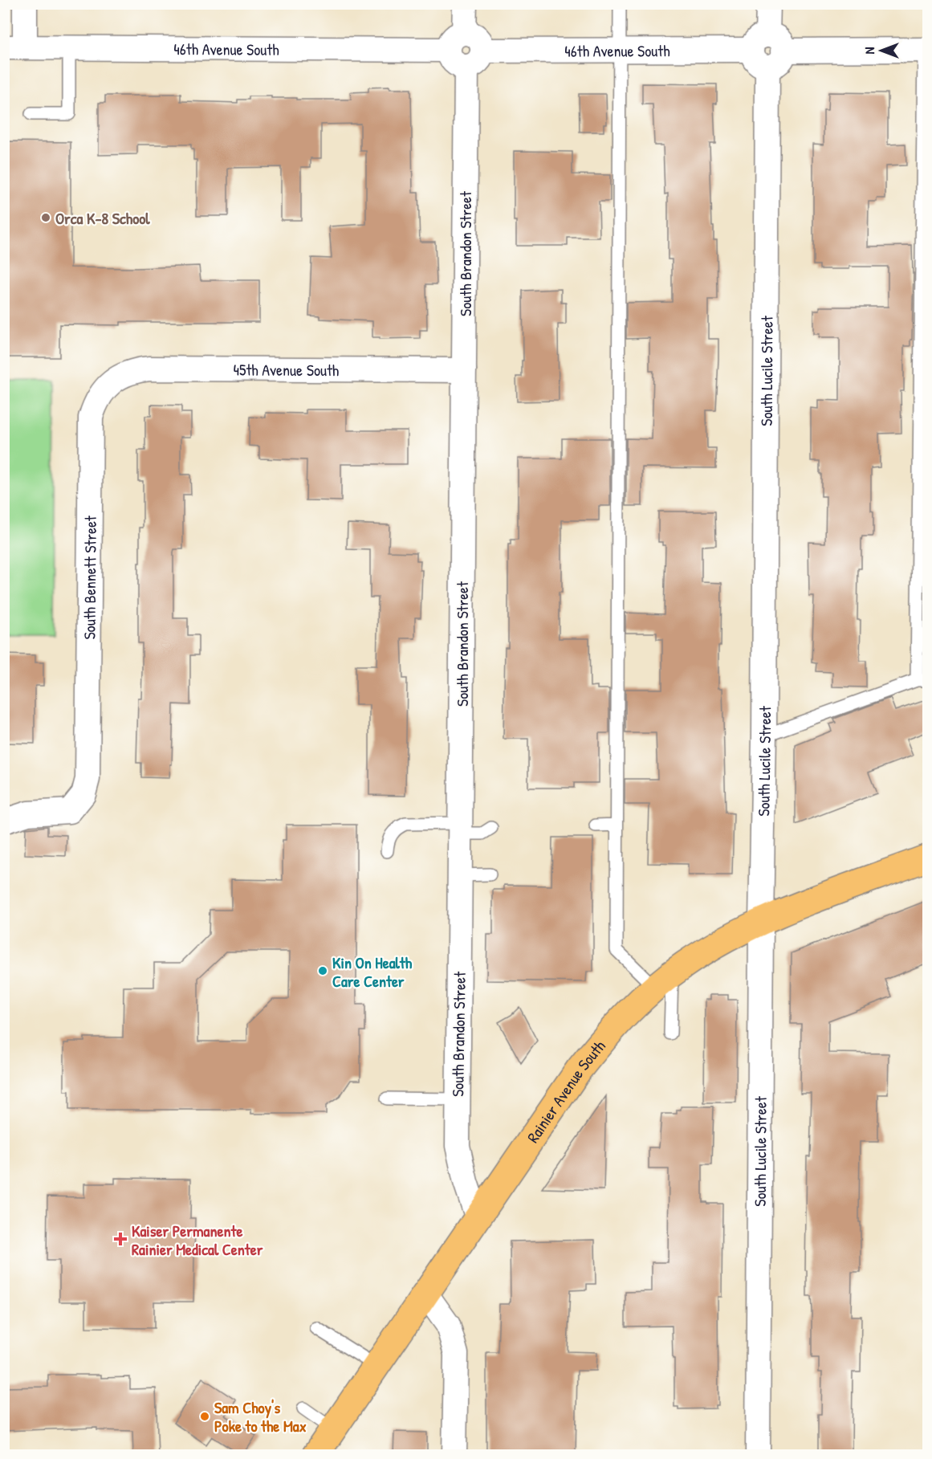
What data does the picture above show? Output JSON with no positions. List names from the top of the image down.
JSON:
{
  "streets": {
    "main road": ["Rainier Avenue South"],
    "street": [
      "46th Avenue South",
      "South Brandon Street",
      "45th Avenue South",
      "South Lucile Street",
      "South Bennett Street"
    ]
  },
  "crossings": [
    ["46th Avenue South", "South Brandon Street"],
    ["46th Avenue South", "South Lucile Street"],
    ["South Brandon Street", "45th Avenue South"],
    ["South Brandon Street", "Rainier Avenue South"],
    ["45th Avenue South", "South Bennett Street"],
    ["South Lucile Street", "Rainier Avenue South"]
  ],
  "places": {
    "other": ["Orca K-8 School", "Kin On Health Care Center", "Sam Choy's Poke to the Max"],
    "health": ["Kaiser Permanente Rainier Medical Center"]
  },
  "north": "left"
}
